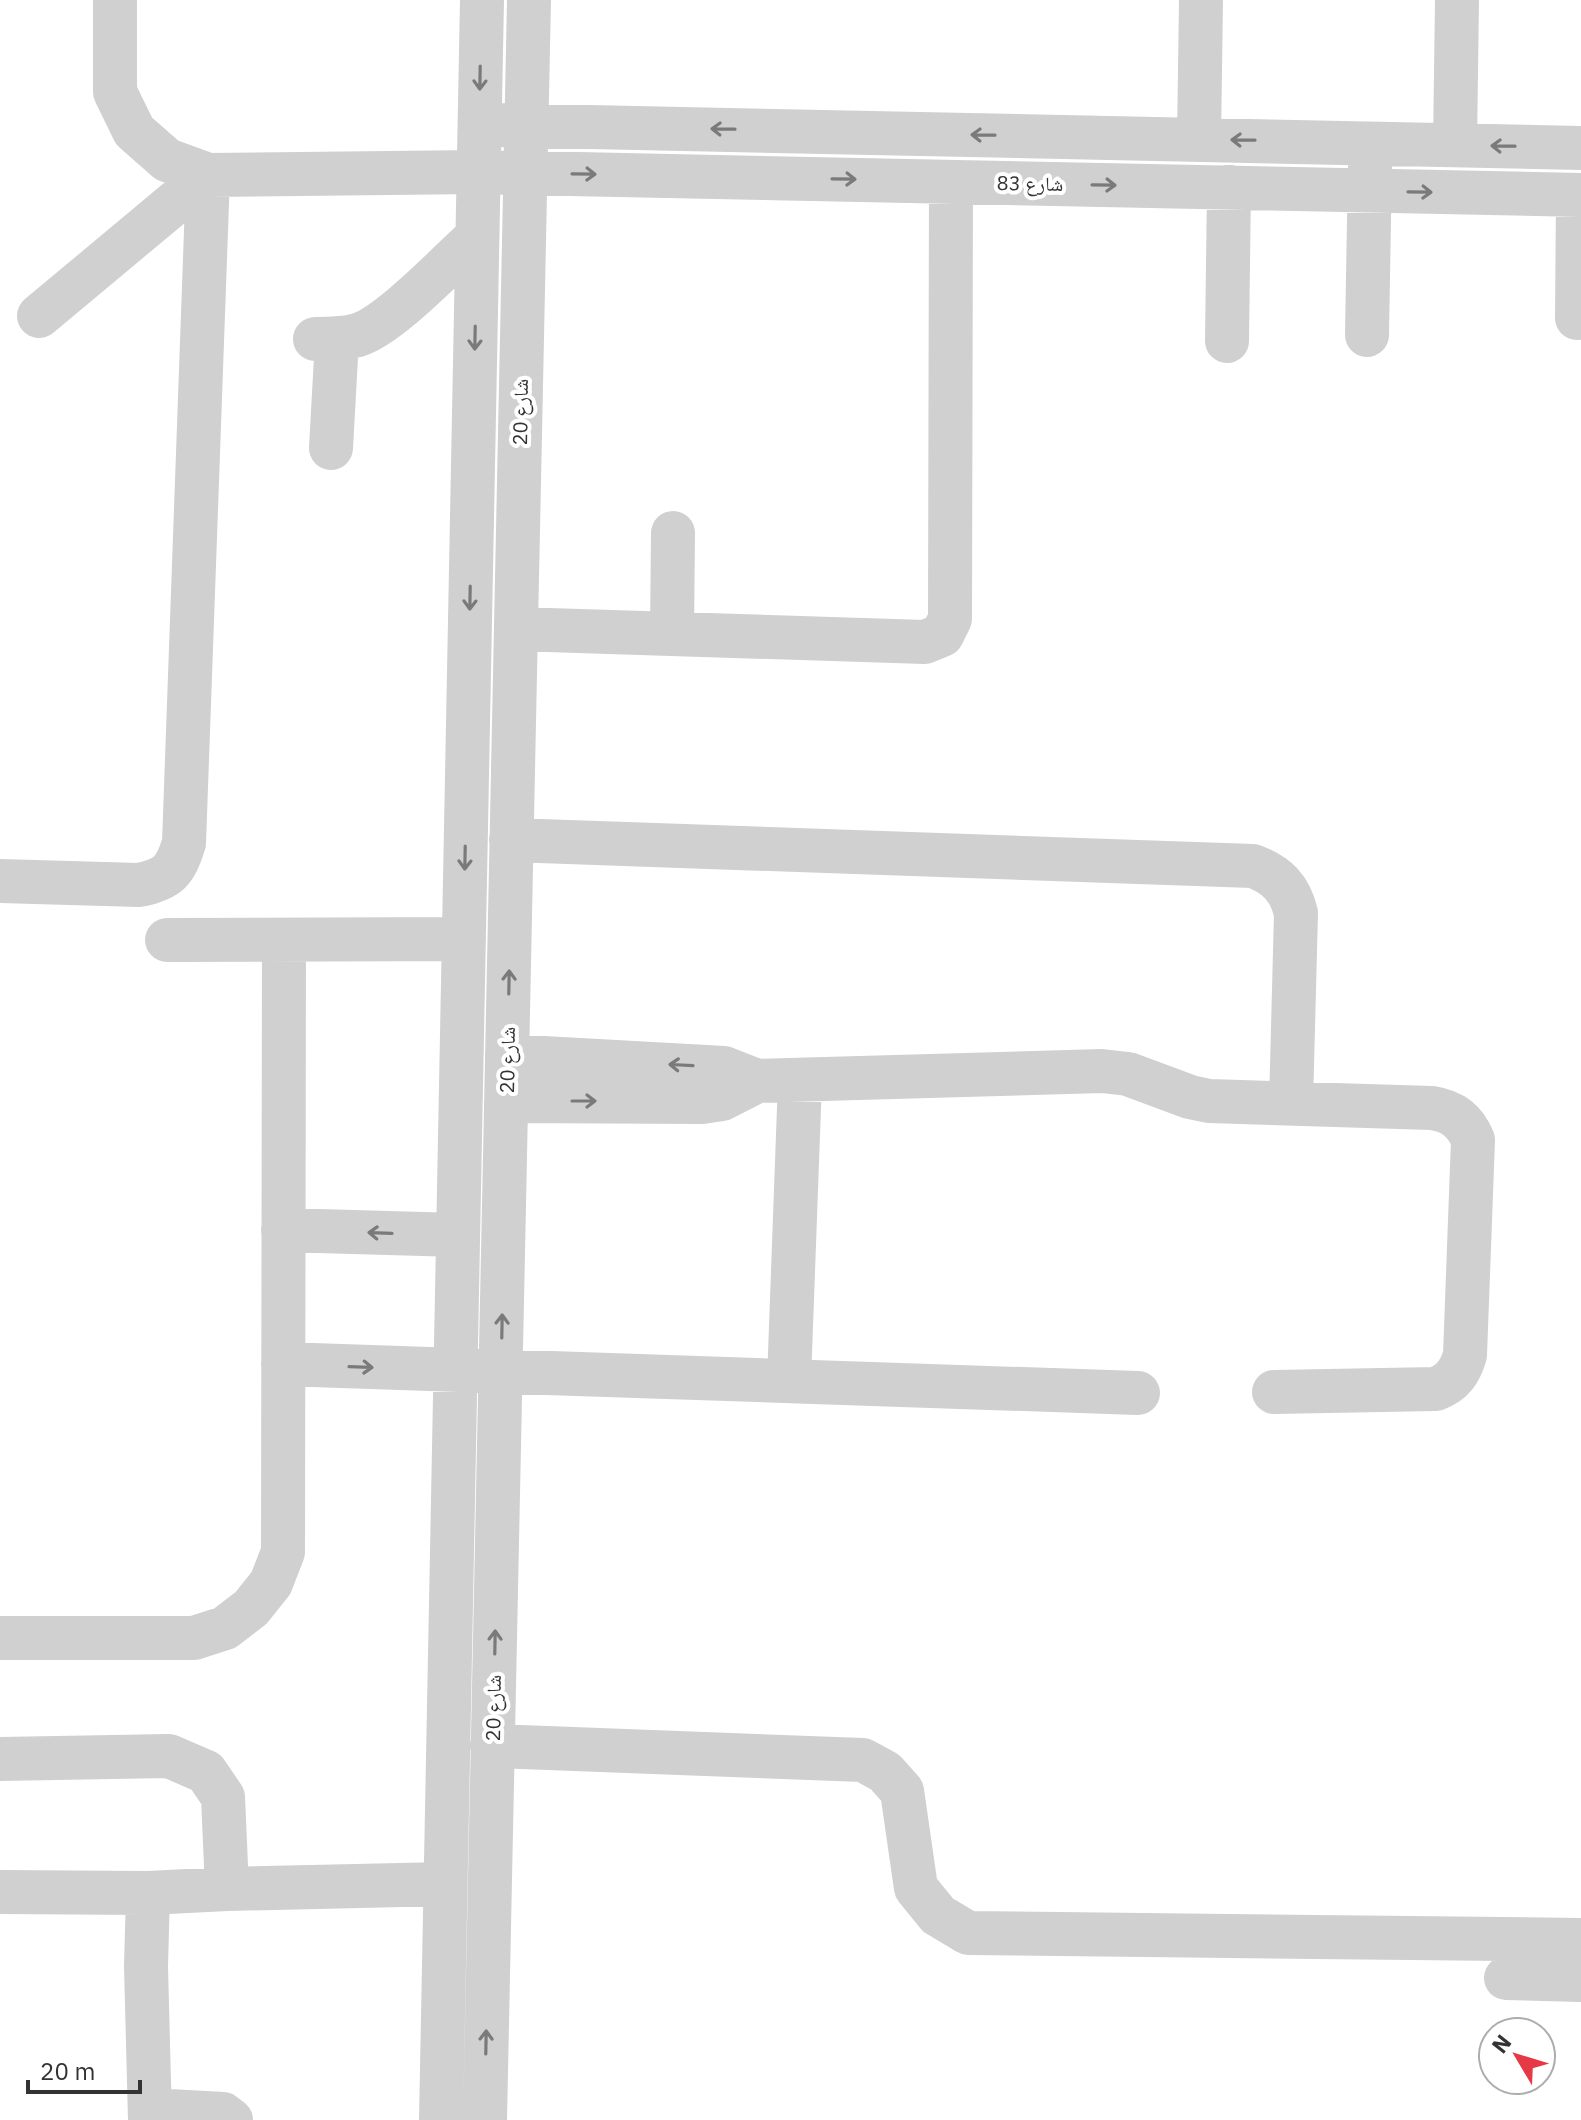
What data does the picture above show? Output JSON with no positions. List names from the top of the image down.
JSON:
{
  "streets": {
    "lane": ["شارع 83", "شارع 20"]
  },
  "crossings": [
    ["شارع 83", "شارع 20"]
  ],
  "scale_bar": "20 m",
  "north": "top left"
}
